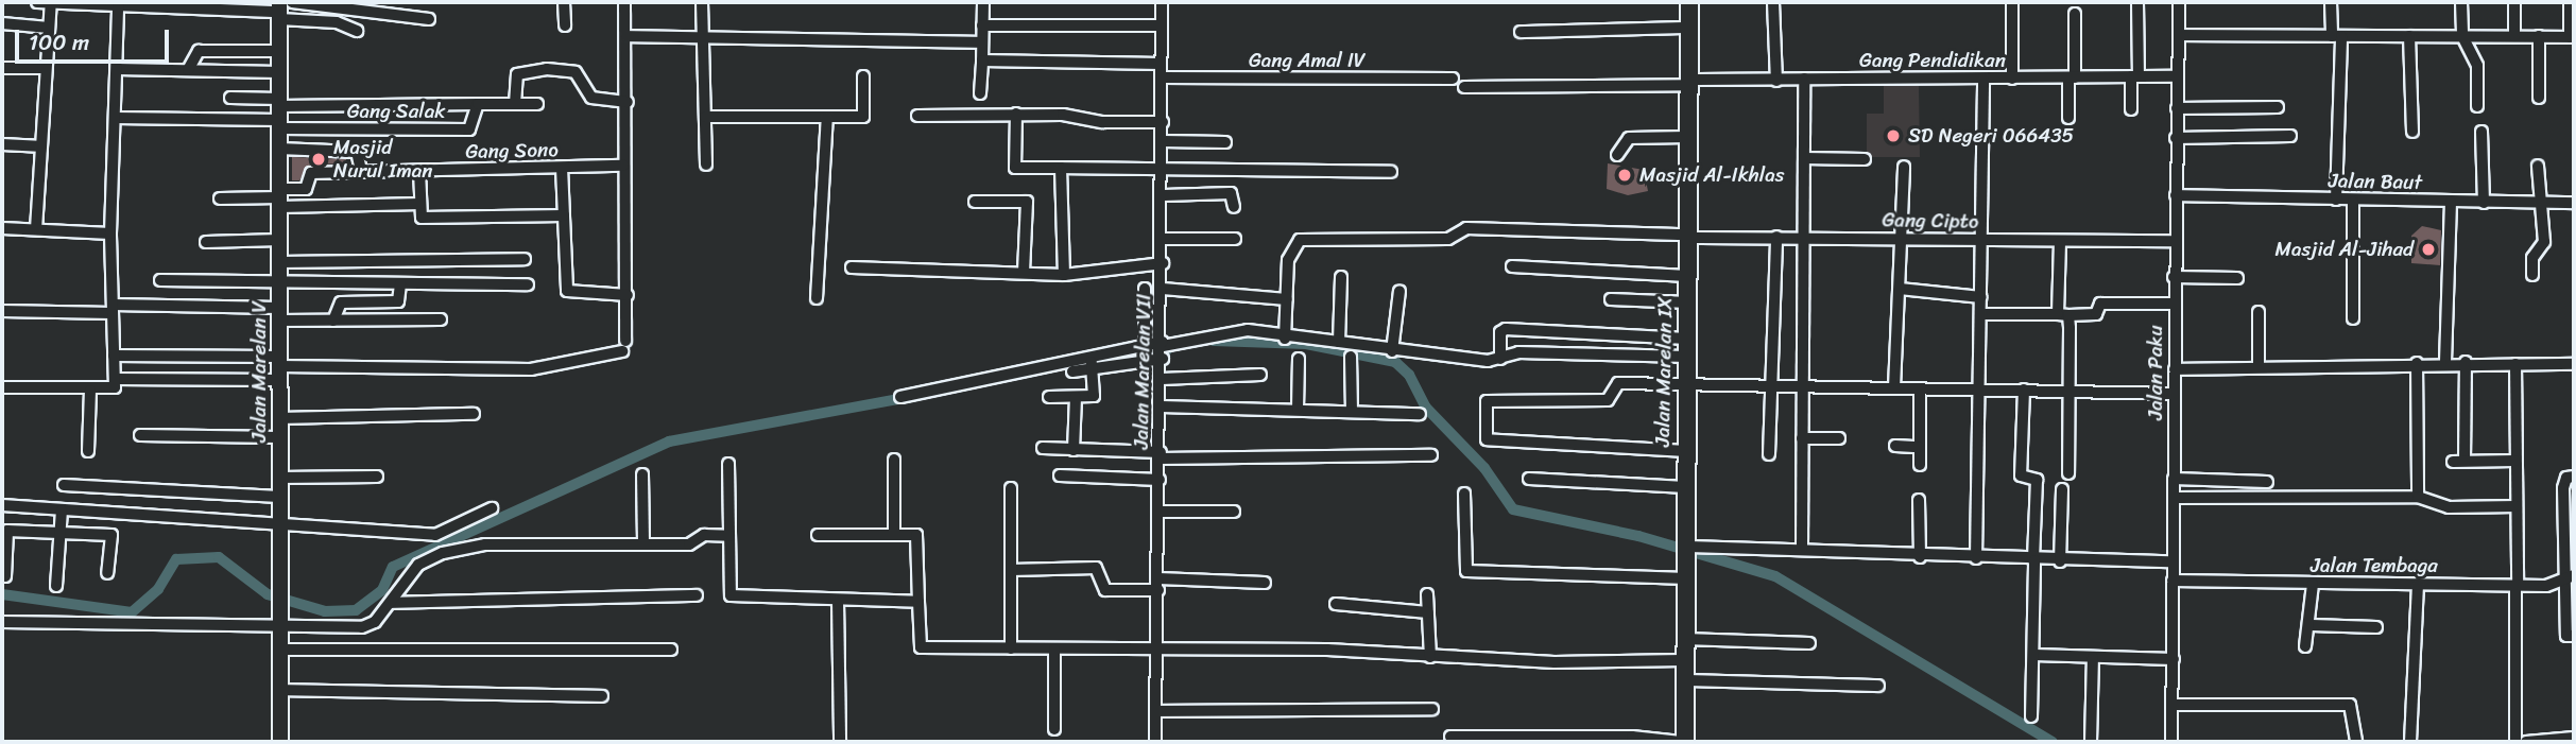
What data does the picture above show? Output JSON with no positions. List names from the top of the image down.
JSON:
{
  "streets": {
    "main road": ["Jalan Marelan IX"],
    "street": [
      "Gang Amal IV",
      "Gang Pendidikan",
      "Gang Salak",
      "Gang Sono",
      "Jalan Baut",
      "Gang Cipto",
      "Jalan Marelan V",
      "Jalan Marelan VII",
      "Jalan Paku",
      "Jalan Tembaga"
    ]
  },
  "crossings": [
    ["Gang Amal IV", "Jalan Marelan VII"],
    ["Gang Pendidikan", "Jalan Marelan IX"],
    ["Gang Pendidikan", "Jalan Paku"],
    ["Gang Salak", "Jalan Marelan V"],
    ["Gang Sono", "Jalan Marelan V"],
    ["Jalan Baut", "Jalan Paku"],
    ["Gang Cipto", "Jalan Marelan IX"],
    ["Gang Cipto", "Jalan Paku"],
    ["Jalan Paku", "Jalan Tembaga"]
  ],
  "places": [
    "SD Negeri 066435",
    "Masjid Nurul Iman",
    "Masjid Al-Ikhlas",
    "Masjid Al-Jihad"
  ],
  "scale_bar": "100 m"
}
